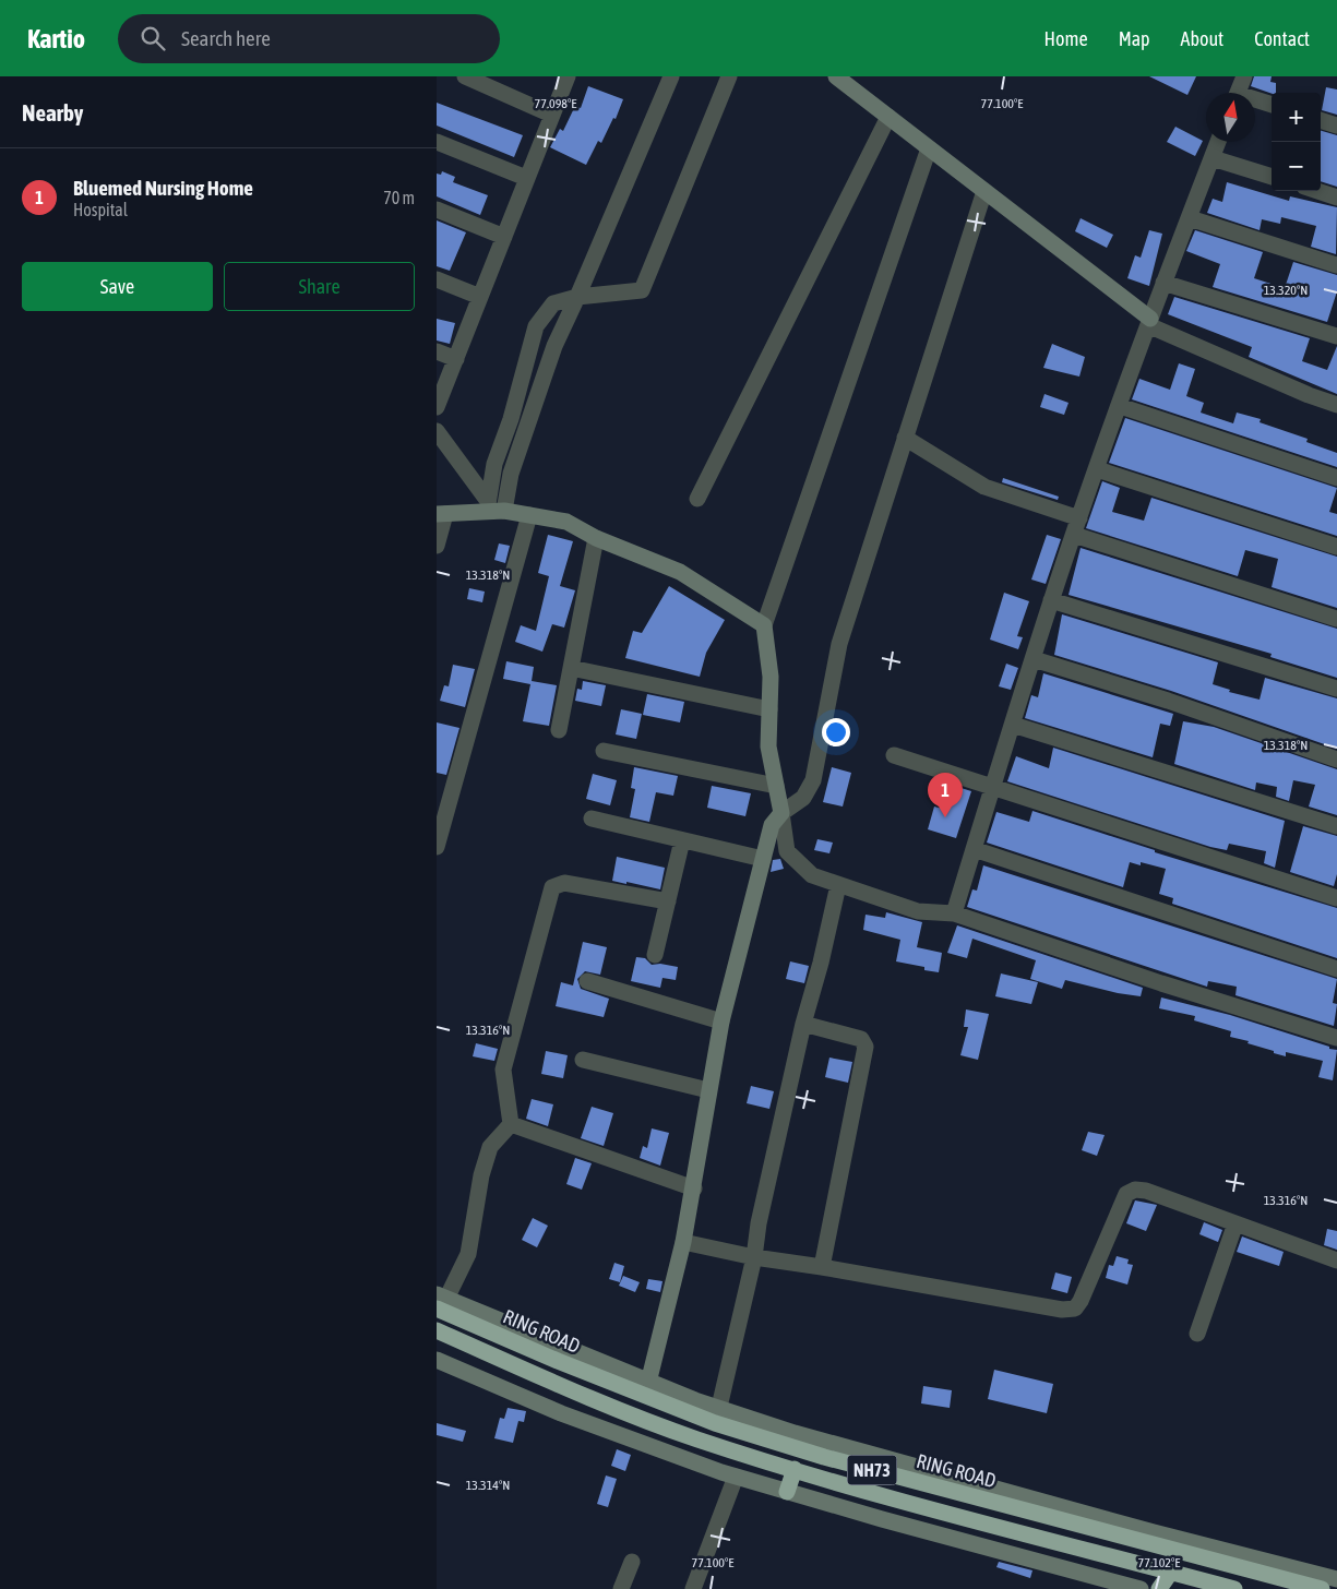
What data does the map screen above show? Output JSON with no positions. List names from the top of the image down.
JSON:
{
  "streets": {
    "highway": ["RING ROAD", "NH73"]
  },
  "north": "top",
  "page": {
    "header": "Kartio",
    "search": "Search here",
    "nav": [
      "Home",
      "Map",
      "About",
      "Contact"
    ],
    "heading": "Nearby",
    "map_buttons": ["+", "−"],
    "list": [
      {
        "mark": "1",
        "name": "Bluemed Nursing Home",
        "note": "Hospital",
        "value": "70 m"
      }
    ],
    "buttons": ["Save", "Share"],
    "pins": "1"
  },
  "coordinates": [
    "77.098°E",
    "77.100°E",
    "13.320°N",
    "13.318°N",
    "13.316°N",
    "13.314°N",
    "77.102°E"
  ]
}
